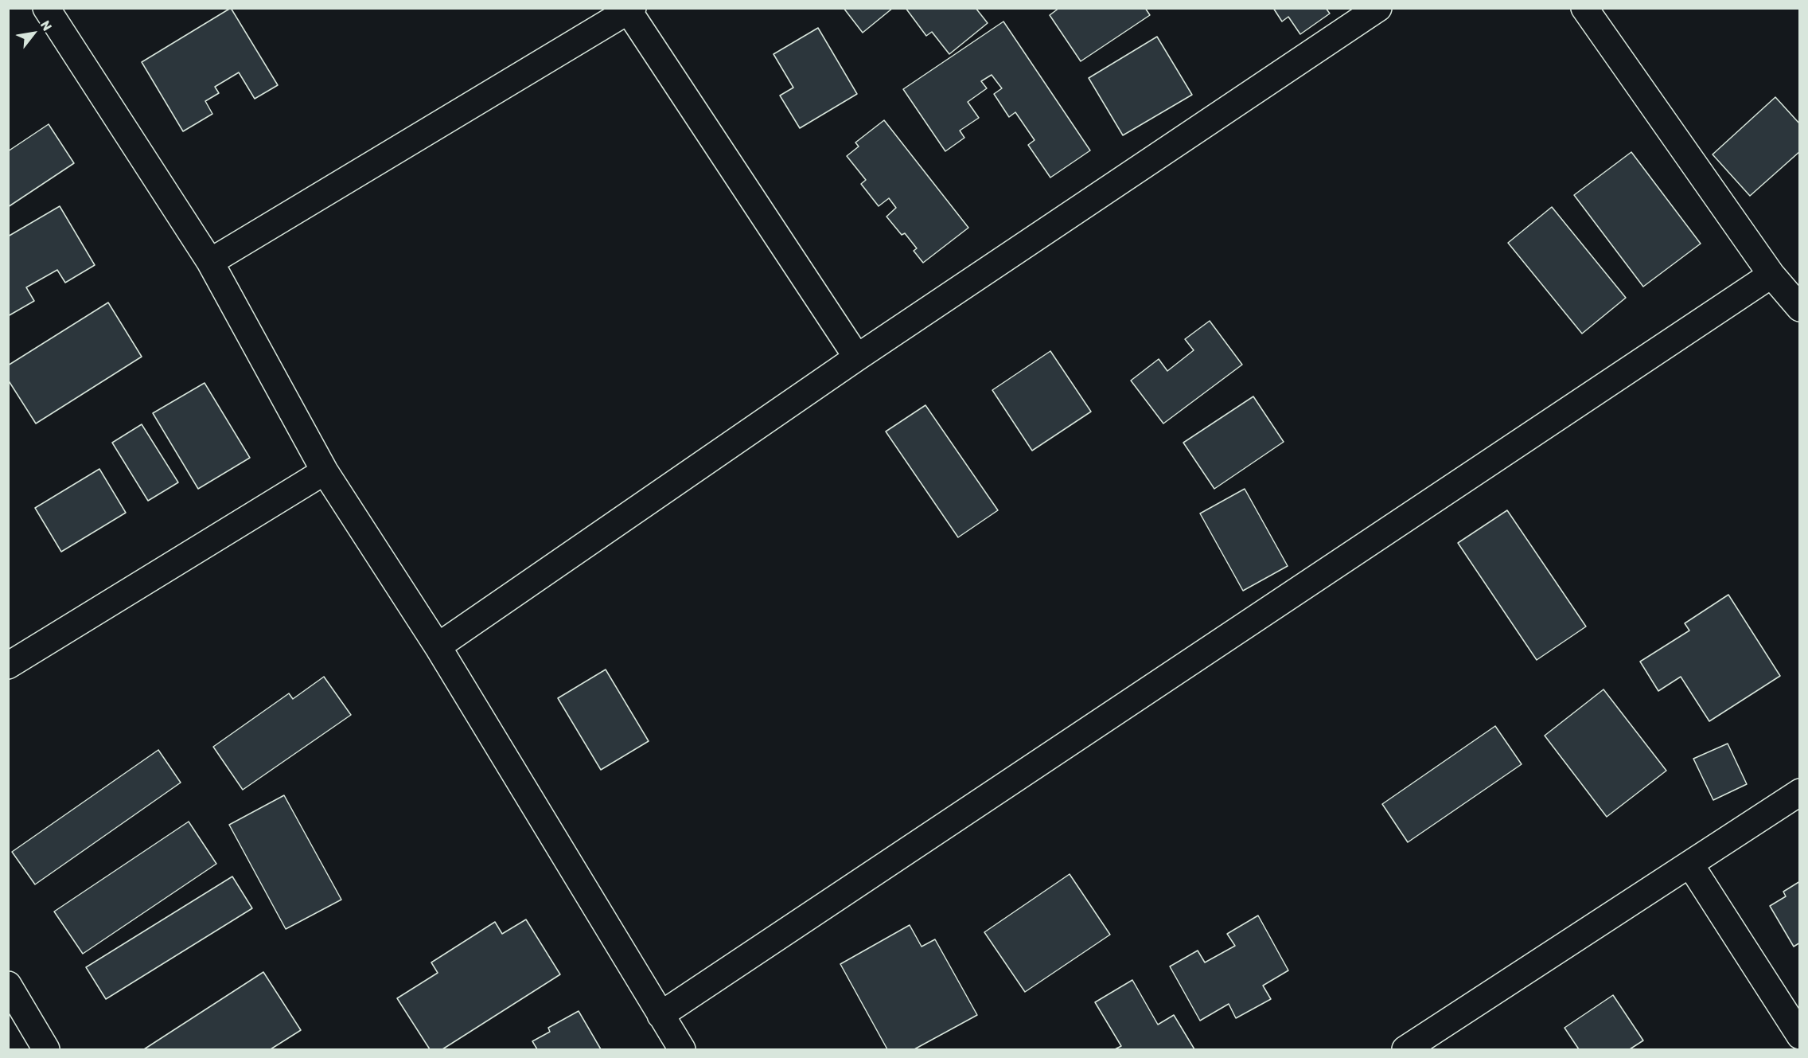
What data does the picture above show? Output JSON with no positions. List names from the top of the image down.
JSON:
{
  "north": "top right"
}
